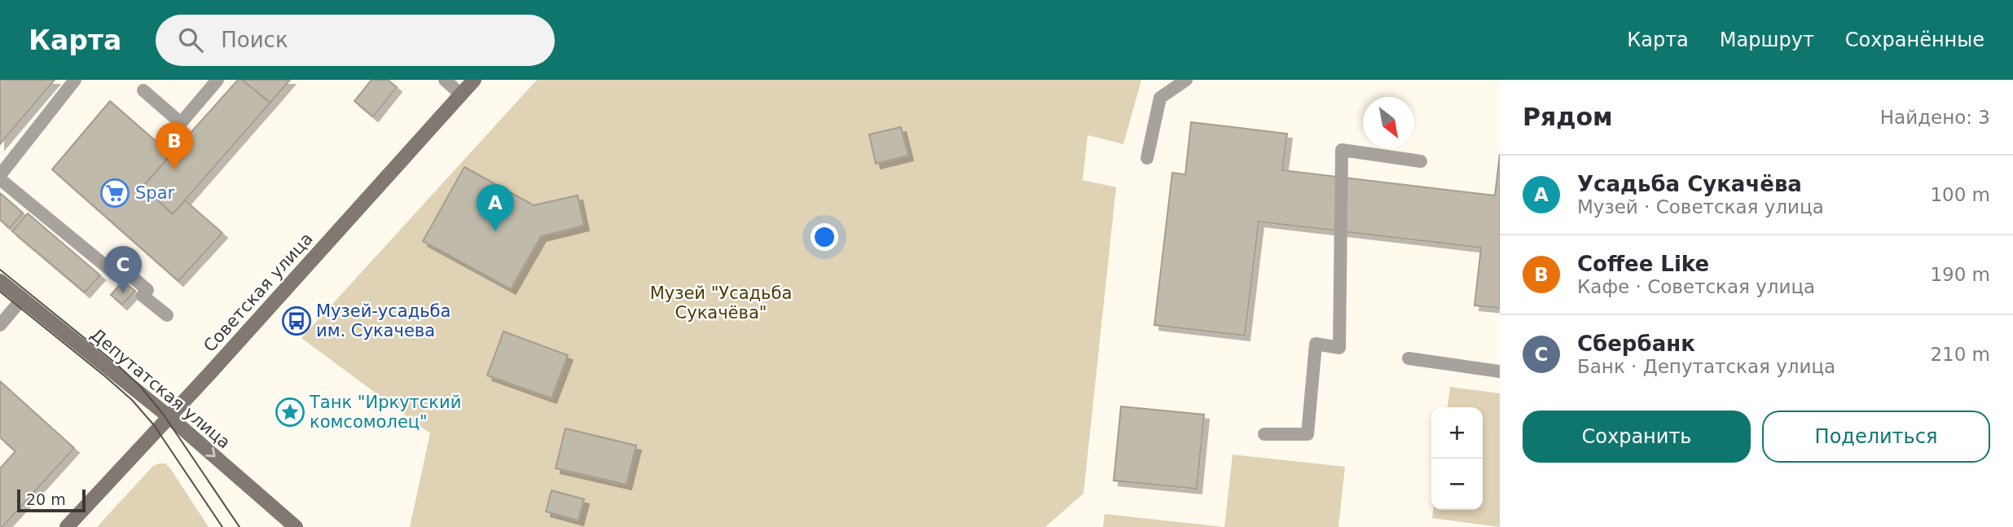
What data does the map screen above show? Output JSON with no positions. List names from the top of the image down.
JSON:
{
  "streets": {
    "main road": ["Советская улица", "Депутатская улица"]
  },
  "crossings": [
    ["Советская улица", "Депутатская улица"]
  ],
  "one_way": ["Депутатская улица"],
  "parks": ["Музей \"Усадьба Сукачёва\""],
  "places": {
    "supermarket": ["Spar"],
    "bus stop": ["Музей-усадьба им. Сукачева"],
    "place": ["Танк \"Иркутский комсомолец\""]
  },
  "scale_bar": "20 m",
  "north": "bottom right",
  "page": {
    "header": "Карта",
    "search": "Поиск",
    "nav": ["Карта", "Маршрут", "Сохранённые"],
    "heading": ["Рядом", "Найдено: 3"],
    "pins": ["B", "A", "C"],
    "list": [
      {
        "mark": "A",
        "name": "Усадьба Сукачёва",
        "note": "Музей · Советская улица",
        "value": "100 m"
      },
      {
        "mark": "B",
        "name": "Coffee Like",
        "note": "Кафе · Советская улица",
        "value": "190 m"
      },
      {
        "mark": "C",
        "name": "Сбербанк",
        "note": "Банк · Депутатская улица",
        "value": "210 m"
      }
    ],
    "buttons": ["Сохранить", "Поделиться"],
    "map_buttons": ["+", "−"],
    "scale": "20 m"
  }
}
